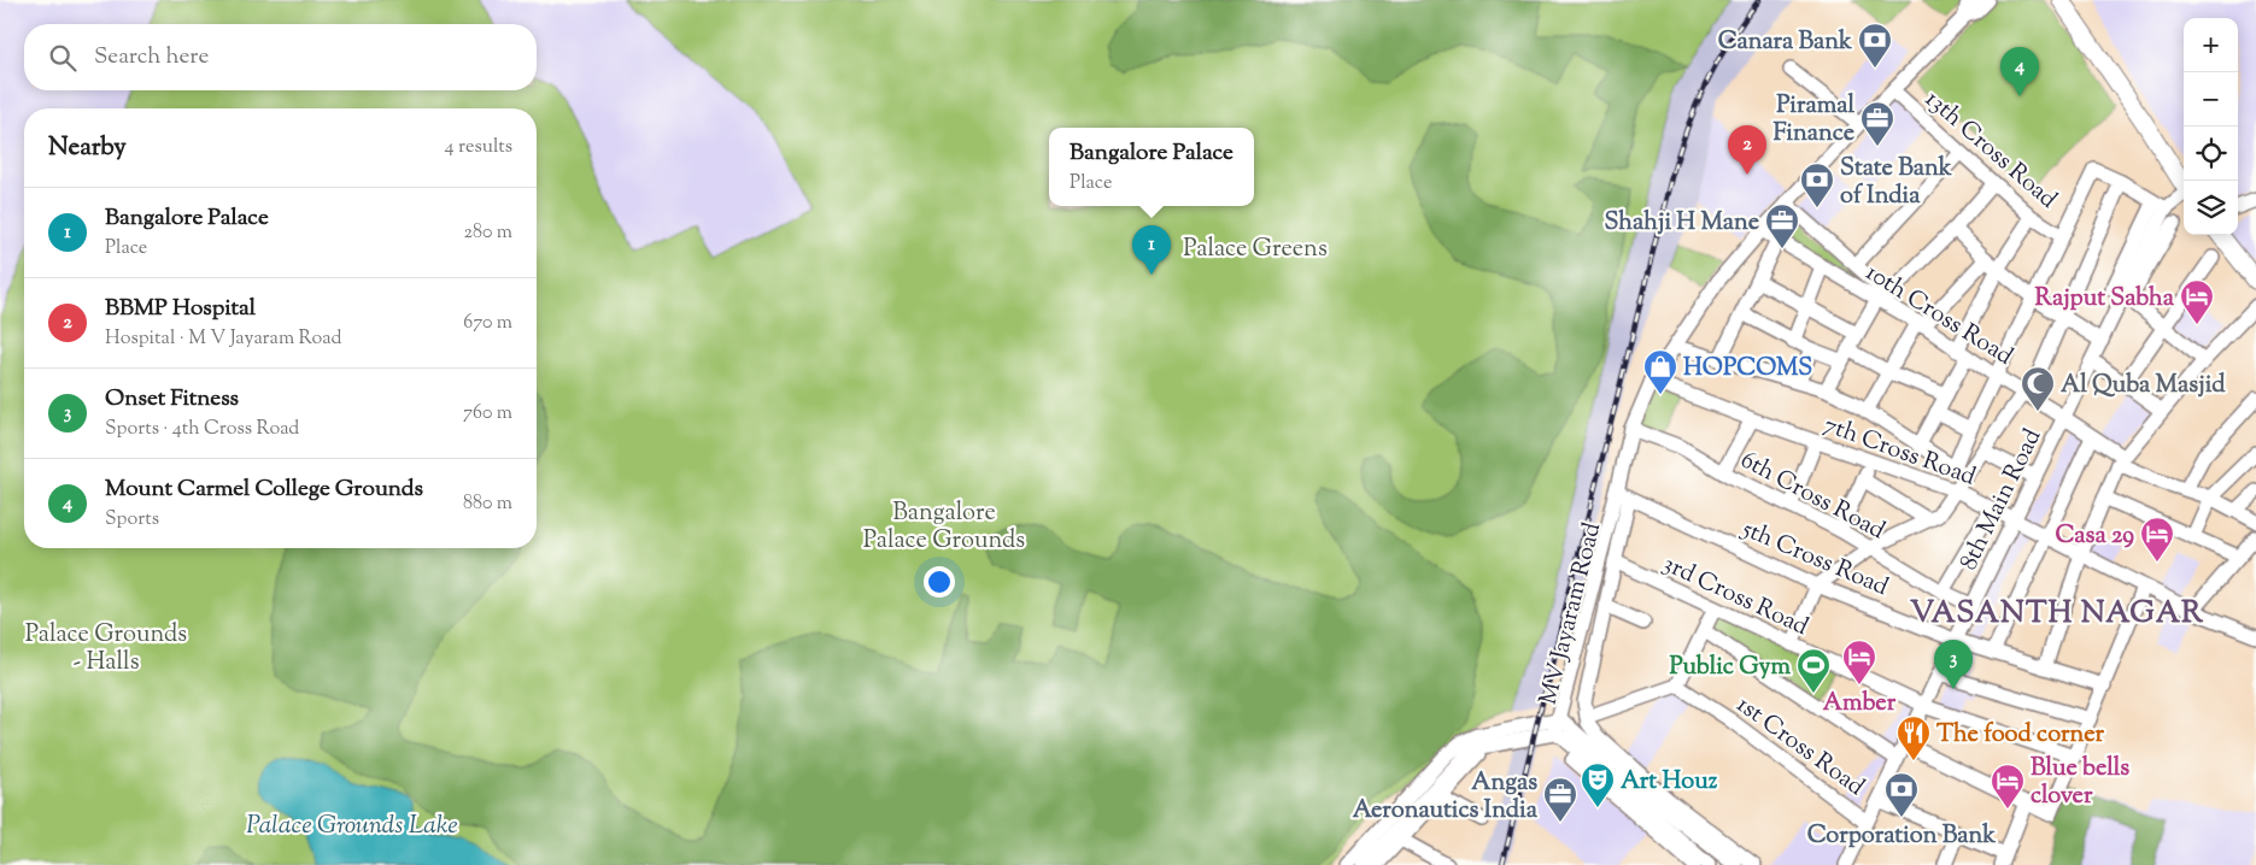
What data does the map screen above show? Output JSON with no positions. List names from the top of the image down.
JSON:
{
  "streets": {
    "street": [
      "13th Cross Road",
      "10th Cross Road",
      "7th Cross Road",
      "6th Cross Road",
      "8th Main Road",
      "5th Cross Road",
      "3rd Cross Road",
      "MV Jayaram Road",
      "1st Cross Road"
    ]
  },
  "crossings": [
    ["10th Cross Road", "8th Main Road"],
    ["7th Cross Road", "8th Main Road"],
    ["6th Cross Road", "8th Main Road"],
    ["8th Main Road", "5th Cross Road"],
    ["8th Main Road", "3rd Cross Road"],
    ["8th Main Road", "1st Cross Road"],
    ["5th Cross Road", "MV Jayaram Road"]
  ],
  "districts": ["VASANTH NAGAR"],
  "water": ["Palace Grounds Lake"],
  "parks": ["Palace Greens", "Bangalore Palace Grounds", "Palace Grounds - Halls"],
  "places": {
    "bank": ["Canara Bank", "State Bank of India", "Corporation Bank"],
    "office": ["Piramal Finance", "Shahji H Mane", "Angas Aeronautics India"],
    "hotel": [
      "Rajput Sabha",
      "Casa 29",
      "Amber",
      "Blue bells clover"
    ],
    "shop": ["HOPCOMS"],
    "mosque": ["Al Quba Masjid"],
    "sports": ["Public Gym"],
    "restaurant": ["The food corner"],
    "theatre": ["Art Houz"]
  },
  "page": {
    "map_buttons": ["+", "−"],
    "search": "Search here",
    "pins": [
      "4",
      "2",
      "1",
      "3"
    ],
    "heading": ["Nearby", "4 results"],
    "popup": ["Bangalore Palace", "Place"],
    "list": [
      {
        "mark": "1",
        "name": "Bangalore Palace",
        "note": "Place",
        "value": "280 m"
      },
      {
        "mark": "2",
        "name": "BBMP Hospital",
        "note": "Hospital · M V Jayaram Road",
        "value": "670 m"
      },
      {
        "mark": "3",
        "name": "Onset Fitness",
        "note": "Sports · 4th Cross Road",
        "value": "760 m"
      },
      {
        "mark": "4",
        "name": "Mount Carmel College Grounds",
        "note": "Sports",
        "value": "880 m"
      }
    ]
  }
}
